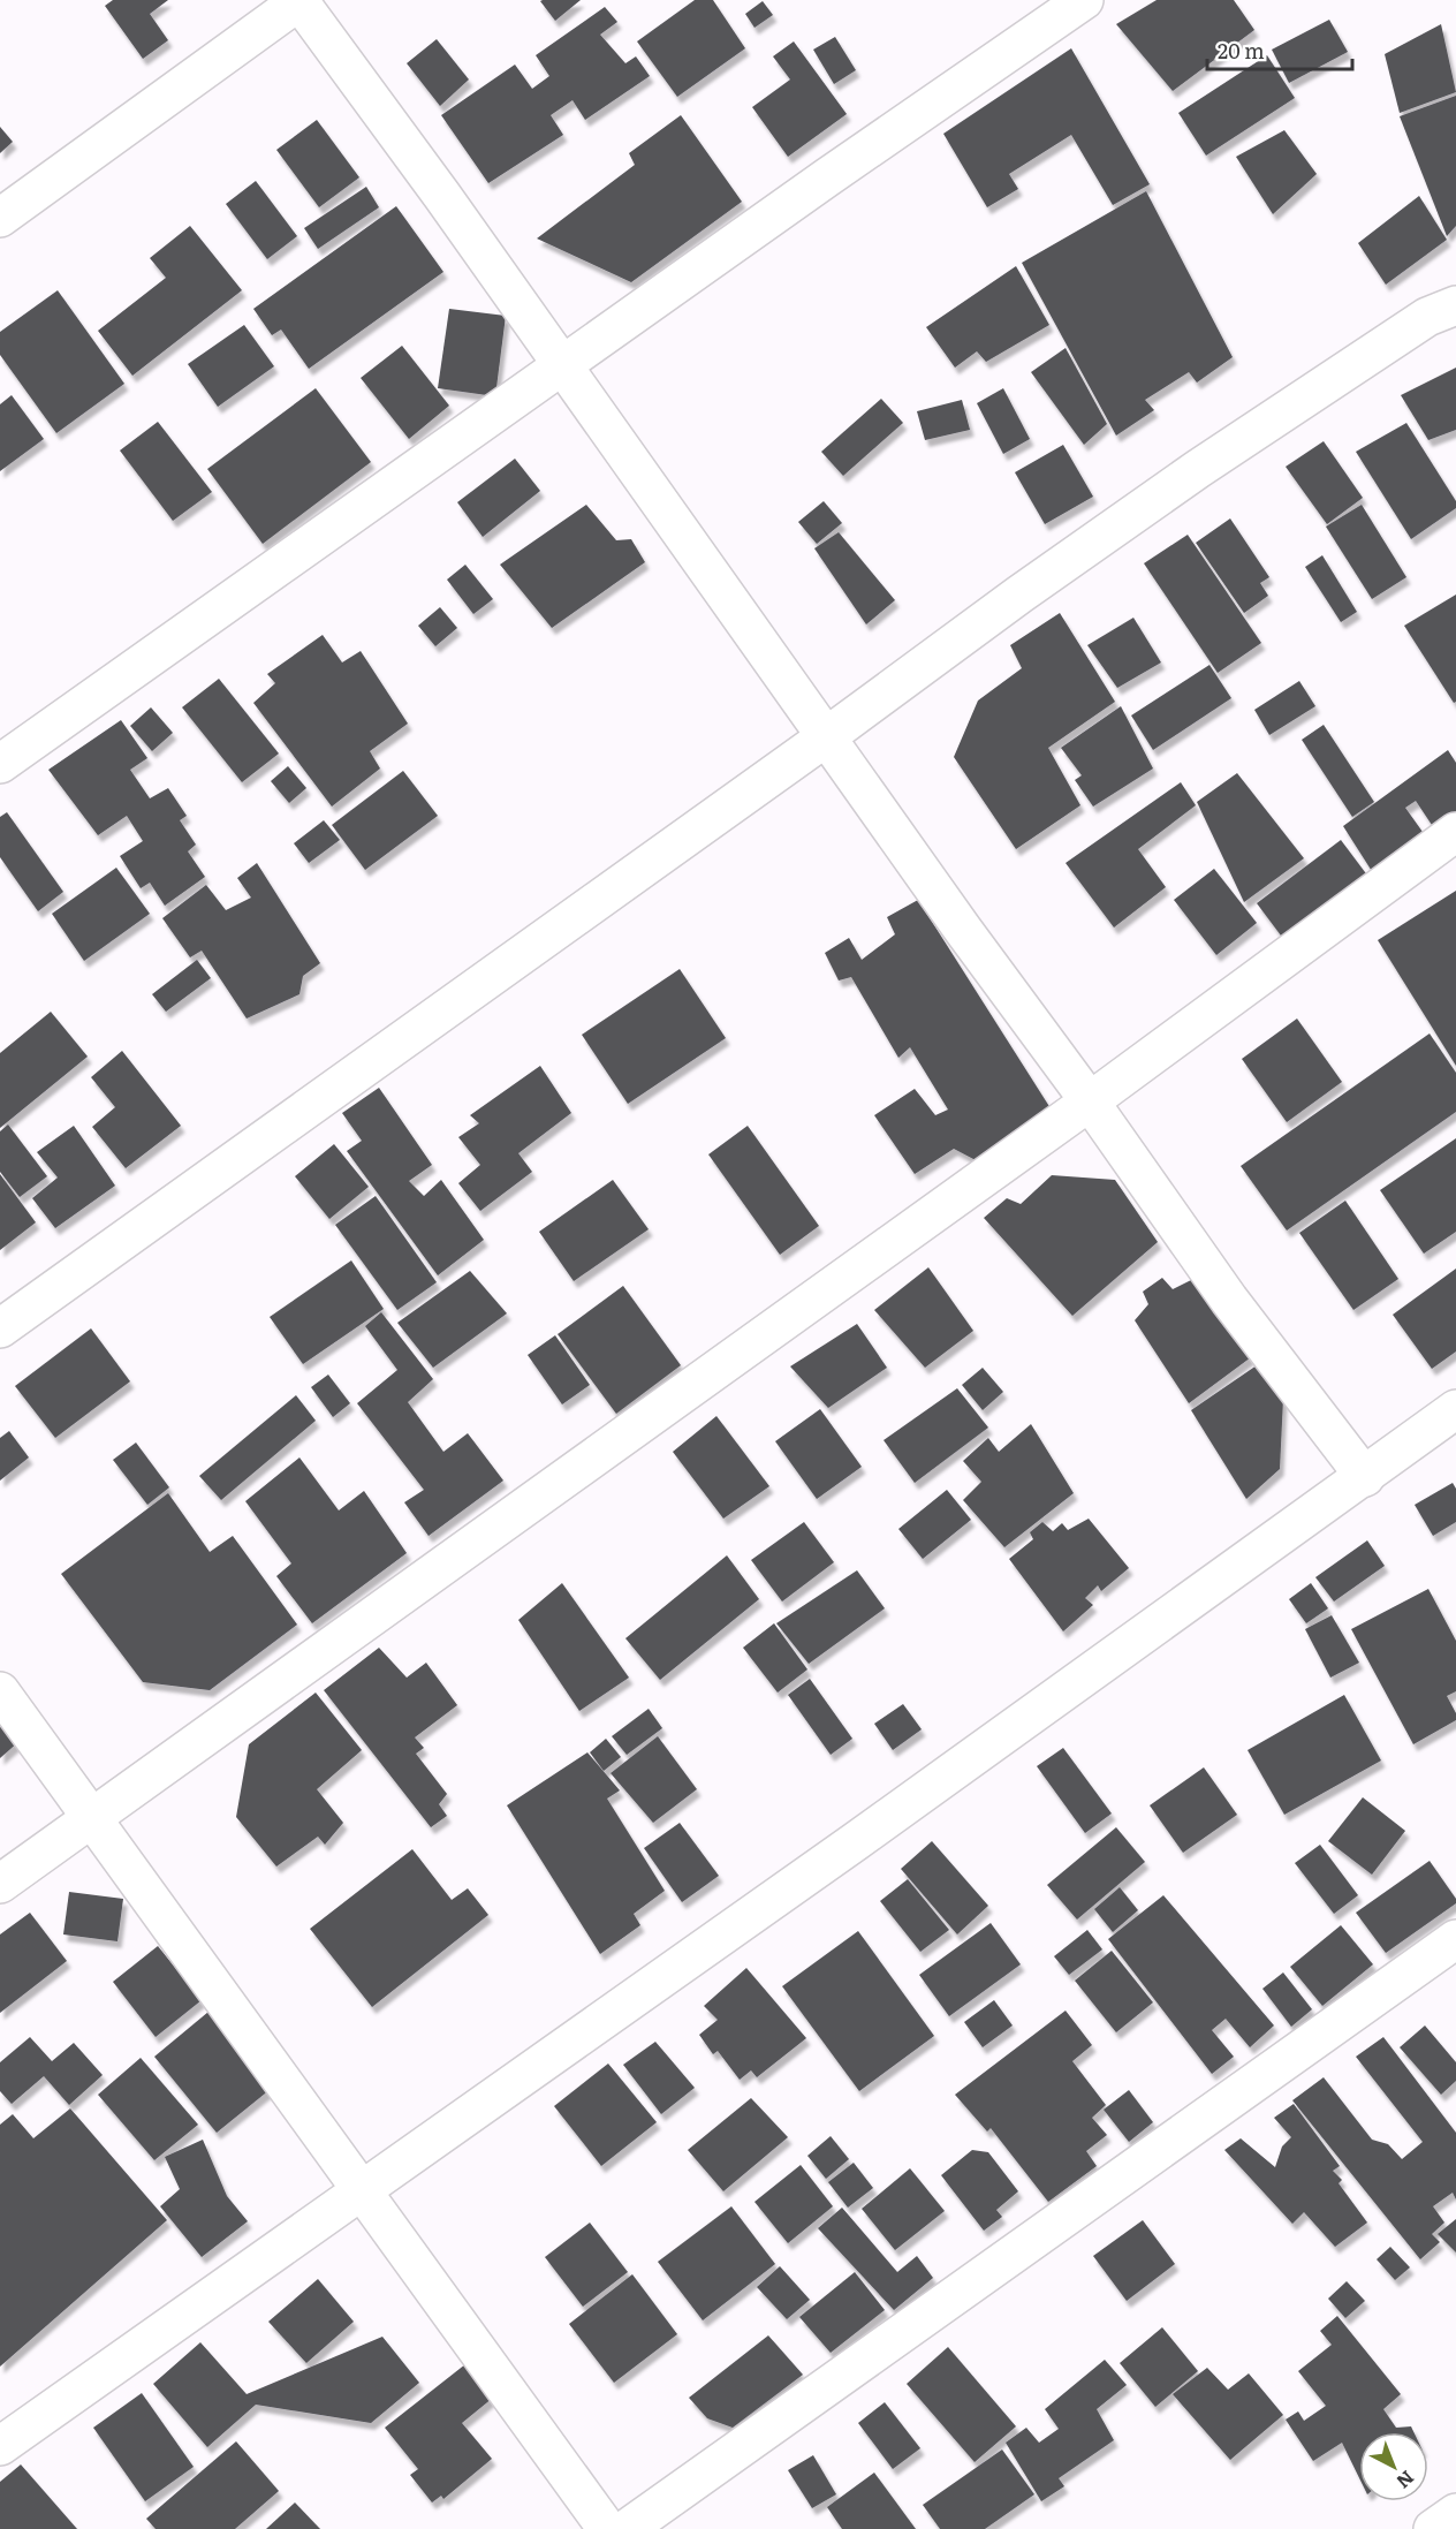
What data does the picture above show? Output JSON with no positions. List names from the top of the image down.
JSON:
{
  "scale_bar": "20 m",
  "north": "bottom right"
}
